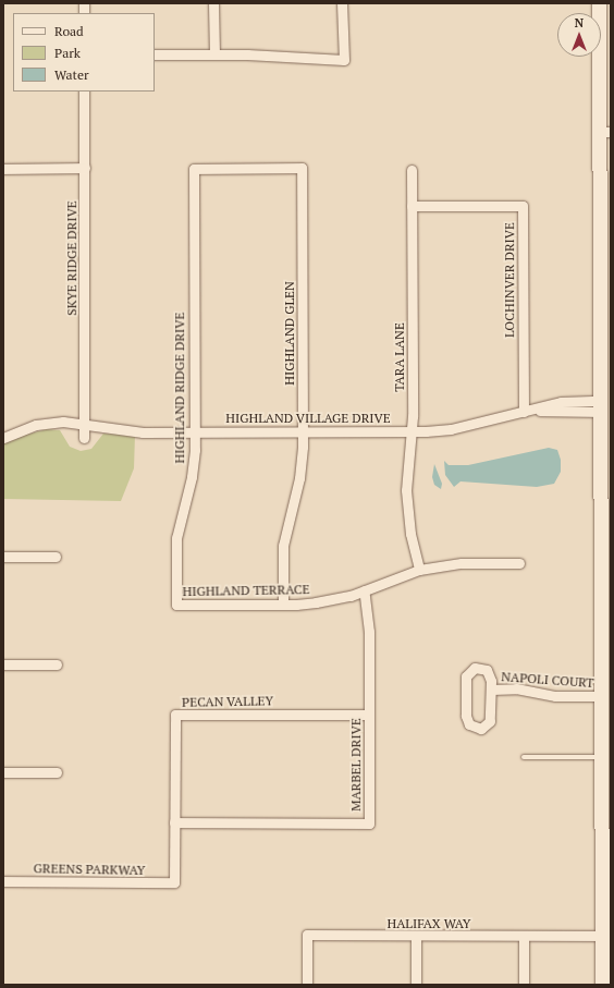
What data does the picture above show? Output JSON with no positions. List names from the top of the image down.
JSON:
{
  "streets": {
    "street": [
      "SKYE RIDGE DRIVE",
      "LOCHINVER DRIVE",
      "HIGHLAND GLEN",
      "TARA LANE",
      "HIGHLAND RIDGE DRIVE",
      "HIGHLAND VILLAGE DRIVE",
      "HIGHLAND TERRACE",
      "NAPOLI COURT",
      "PECAN VALLEY",
      "MARBEL DRIVE",
      "GREENS PARKWAY",
      "HALIFAX WAY"
    ]
  },
  "crossings": [
    ["SKYE RIDGE DRIVE", "HIGHLAND VILLAGE DRIVE"],
    ["LOCHINVER DRIVE", "TARA LANE"],
    ["LOCHINVER DRIVE", "HIGHLAND VILLAGE DRIVE"],
    ["HIGHLAND GLEN", "HIGHLAND RIDGE DRIVE"],
    ["HIGHLAND GLEN", "HIGHLAND VILLAGE DRIVE"],
    ["HIGHLAND GLEN", "HIGHLAND TERRACE"],
    ["TARA LANE", "HIGHLAND VILLAGE DRIVE"],
    ["TARA LANE", "HIGHLAND TERRACE"],
    ["HIGHLAND RIDGE DRIVE", "HIGHLAND VILLAGE DRIVE"],
    ["HIGHLAND RIDGE DRIVE", "HIGHLAND TERRACE"],
    ["HIGHLAND TERRACE", "MARBEL DRIVE"],
    ["PECAN VALLEY", "MARBEL DRIVE"],
    ["PECAN VALLEY", "GREENS PARKWAY"]
  ],
  "legend": ["Road", "Park", "Water"],
  "north": "top"
}
